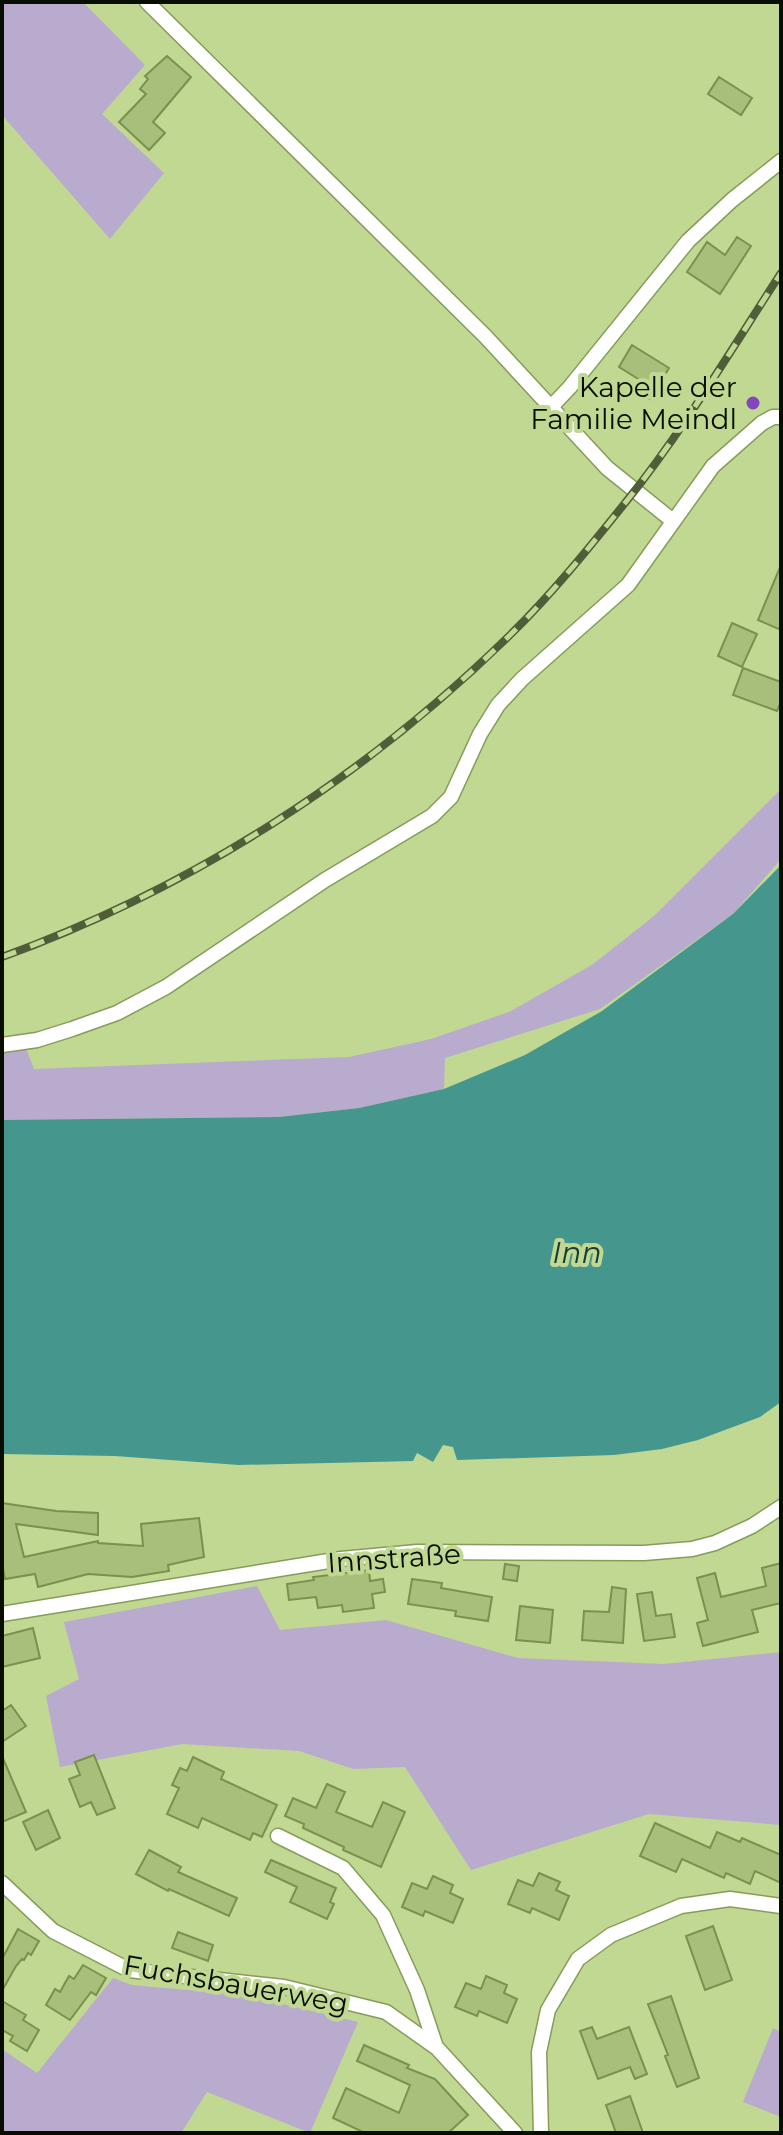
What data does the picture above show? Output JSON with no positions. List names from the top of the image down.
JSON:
{
  "streets": {
    "street": ["Innstraße", "Fuchsbauerweg"]
  },
  "water": ["Inn"],
  "places": ["Kapelle der Familie Meindl"]
}
